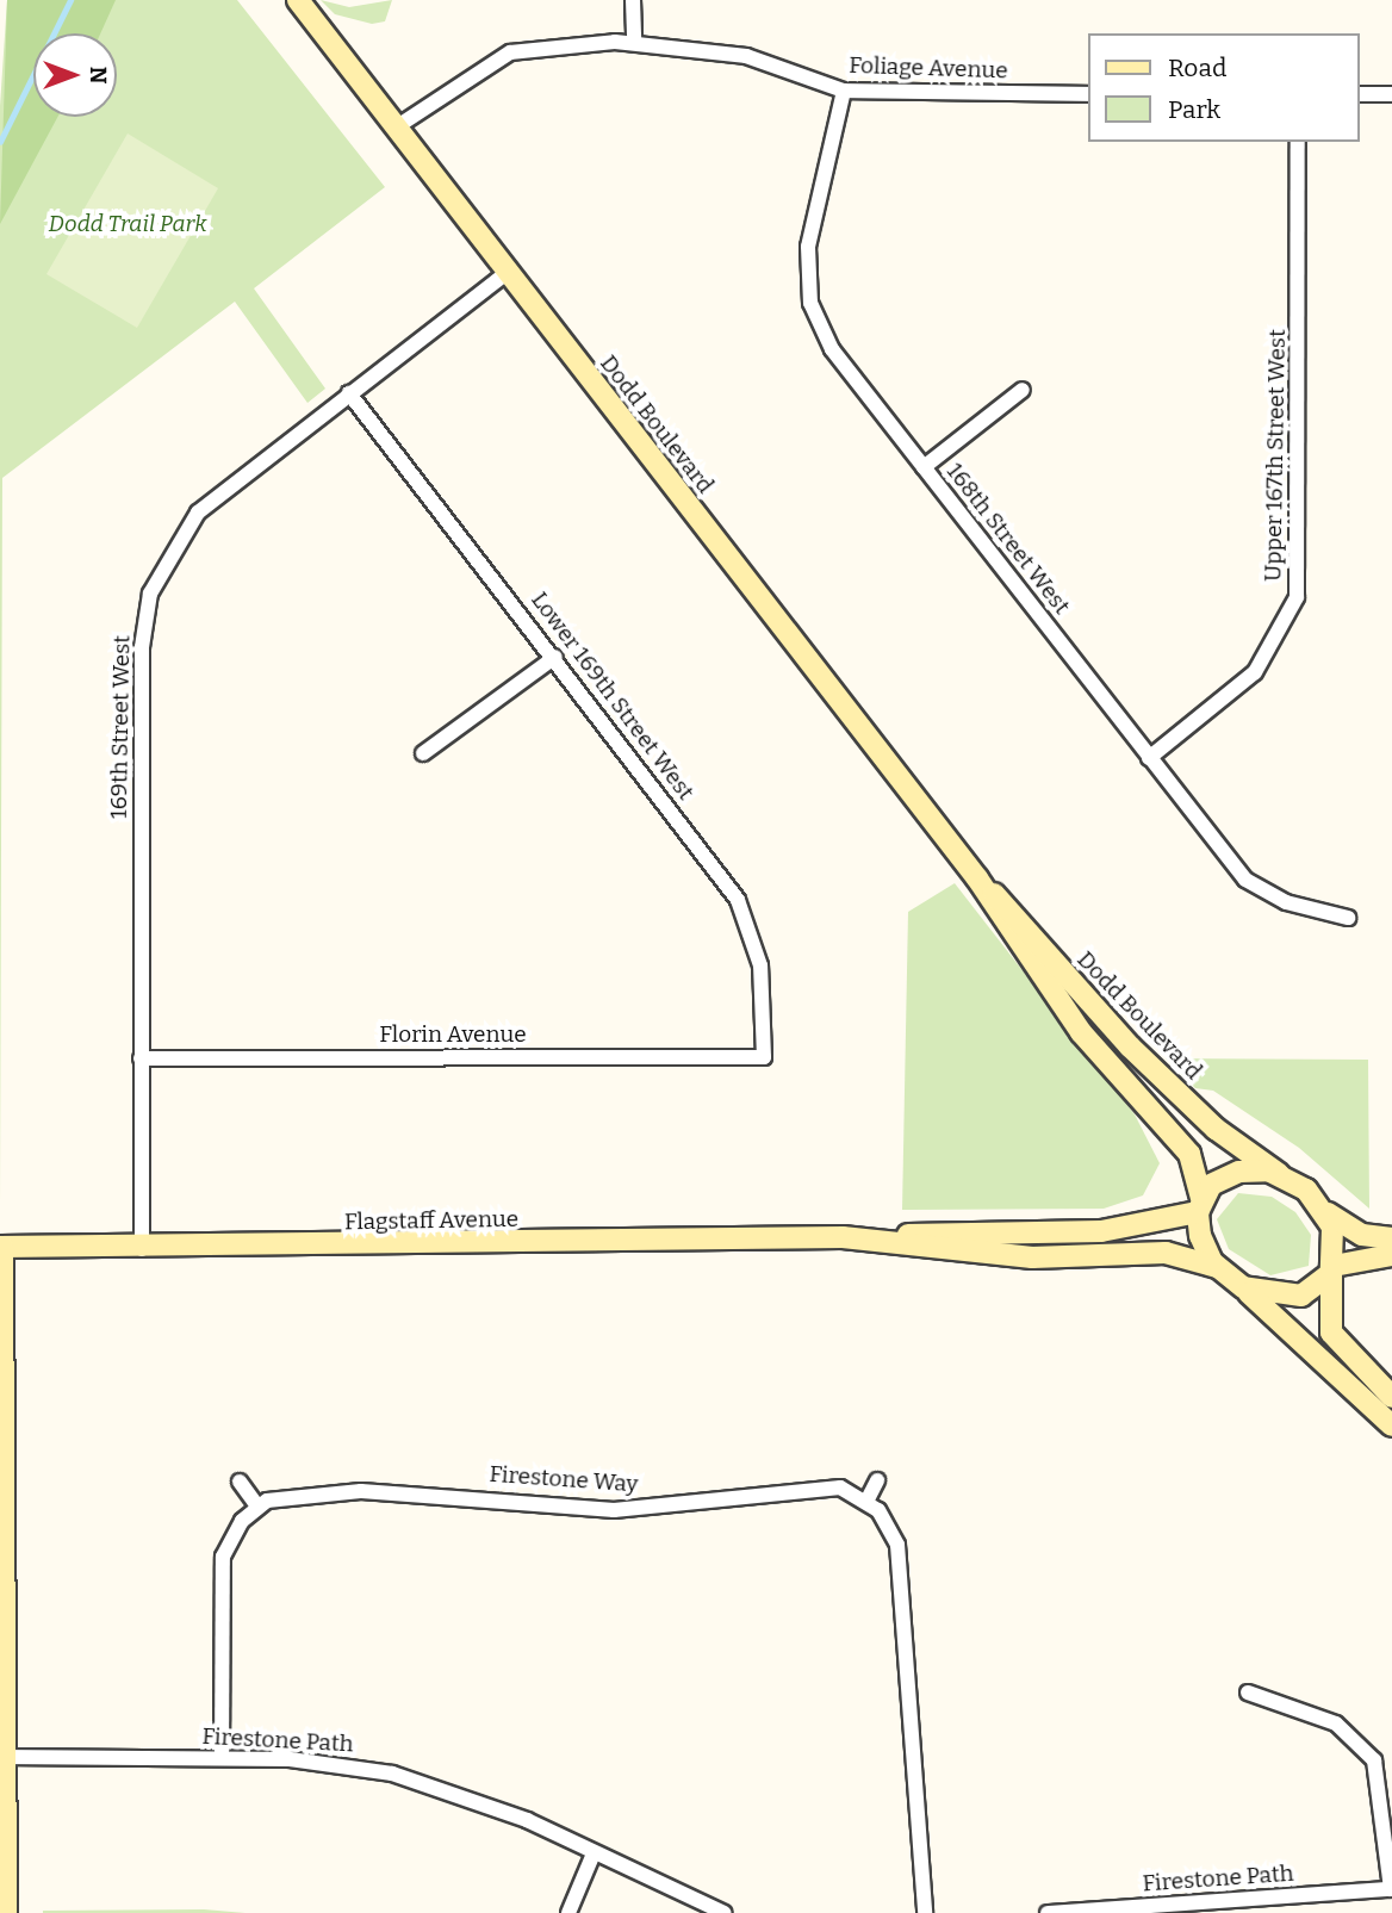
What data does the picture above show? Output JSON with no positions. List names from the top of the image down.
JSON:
{
  "streets": {
    "street": [
      "Foliage Avenue",
      "Dodd Boulevard",
      "Upper 167th Street West",
      "168th Street West",
      "Lower 169th Street West",
      "169th Street West",
      "Florin Avenue",
      "Flagstaff Avenue",
      "Firestone Way",
      "Firestone Path"
    ]
  },
  "crossings": [
    ["Foliage Avenue", "Dodd Boulevard"],
    ["Foliage Avenue", "168th Street West"],
    ["Dodd Boulevard", "169th Street West"],
    ["Dodd Boulevard", "Flagstaff Avenue"],
    ["Upper 167th Street West", "168th Street West"],
    ["Lower 169th Street West", "169th Street West"],
    ["Lower 169th Street West", "Florin Avenue"],
    ["169th Street West", "Florin Avenue"],
    ["169th Street West", "Flagstaff Avenue"],
    ["Firestone Way", "Firestone Path"]
  ],
  "parks": ["Dodd Trail Park"],
  "legend": ["Road", "Park"],
  "north": "right"
}
